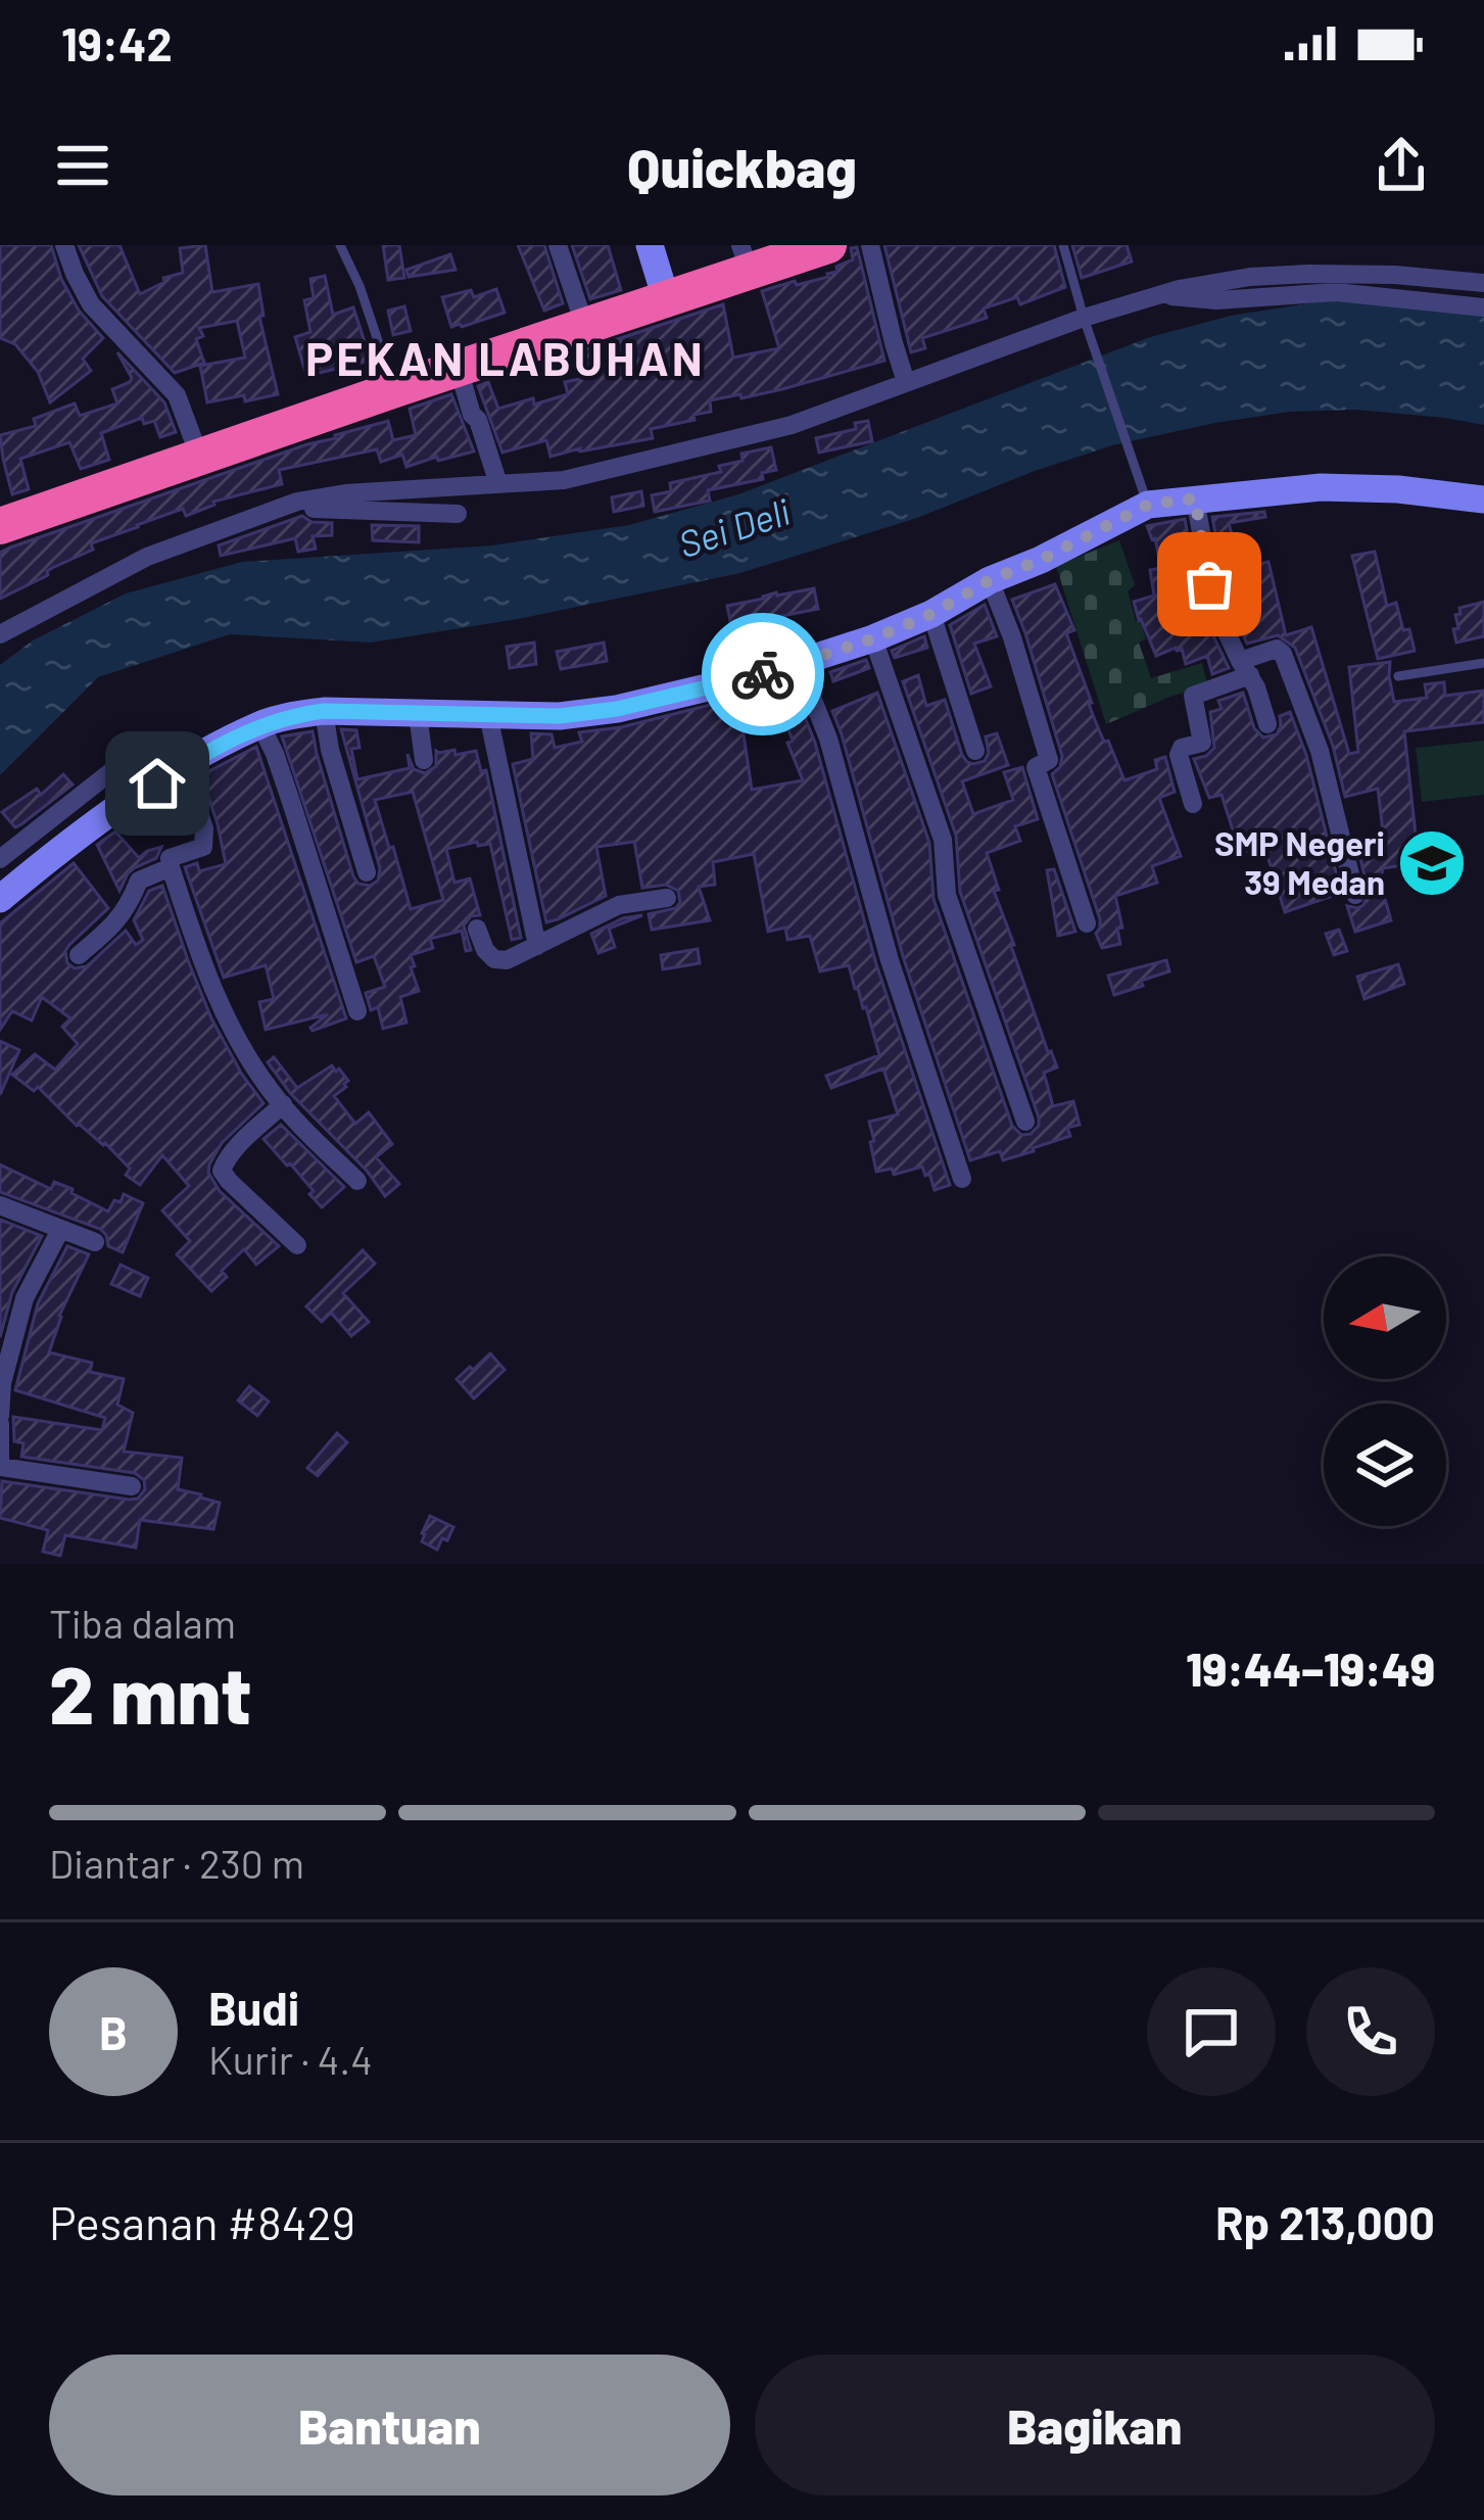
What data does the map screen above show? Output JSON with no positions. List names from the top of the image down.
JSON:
{
  "districts": ["PEKAN LABUHAN"],
  "water": ["Sei Deli"],
  "places": {
    "school or university": ["SMP Negeri 39 Medan"]
  },
  "north": "left",
  "page": {
    "status": "19:42",
    "header": "Quickbag",
    "heading": ["2 mnt", "Tiba dalam", "19:44–19:49"],
    "panel": [
      "Budi",
      "Kurir · 4.4",
      "Pesanan #8429",
      "Rp 213,000"
    ],
    "bar": "Diantar · 230 m",
    "round": "B",
    "buttons": ["Bantuan", "Bagikan"]
  }
}
